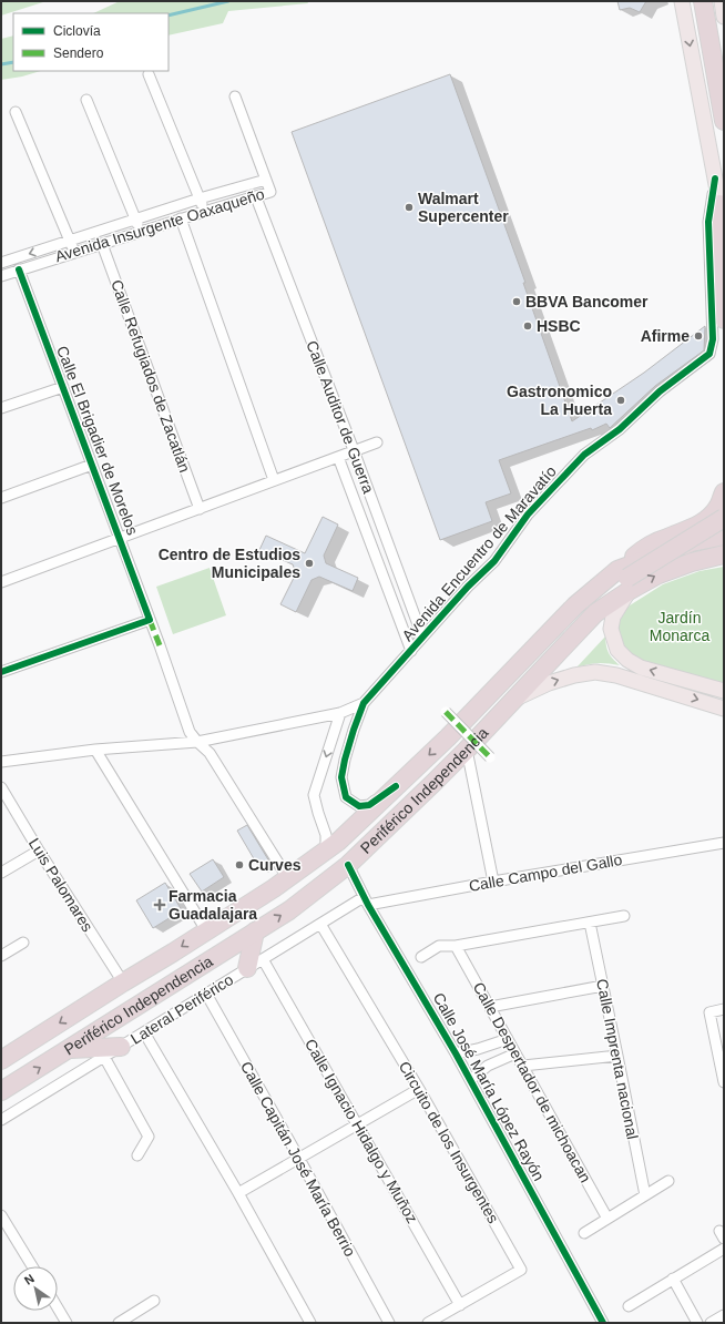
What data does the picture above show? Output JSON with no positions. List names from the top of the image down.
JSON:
{
  "streets": {
    "highway": ["Periférico Independencia"],
    "street": [
      "Avenida Insurgente Oaxaqueño",
      "Calle Refugiados de Zacatlán",
      "Calle Auditor de Guerra",
      "Calle El Brigadier de Morelos",
      "Avenida Encuentro de Maravatío",
      "Calle Campo del Gallo",
      "Luis Palomares",
      "Lateral Periférico",
      "Calle Imprenta nacional",
      "Calle Despertador de michoacan",
      "Calle José María López Rayón",
      "Calle Ignacio Hidalgo y Muñoz",
      "Circuito de los Insurgentes",
      "Calle Capitán José María Berrio"
    ]
  },
  "crossings": [
    ["Avenida Insurgente Oaxaqueño", "Calle Refugiados de Zacatlán"],
    ["Avenida Insurgente Oaxaqueño", "Calle Auditor de Guerra"],
    ["Avenida Insurgente Oaxaqueño", "Calle El Brigadier de Morelos"],
    ["Calle Auditor de Guerra", "Avenida Encuentro de Maravatío"],
    ["Periférico Independencia", "Luis Palomares"],
    ["Periférico Independencia", "Calle José María López Rayón"],
    ["Calle Campo del Gallo", "Lateral Periférico"],
    ["Calle Campo del Gallo", "Calle José María López Rayón"],
    ["Lateral Periférico", "Calle José María López Rayón"],
    ["Lateral Periférico", "Calle Ignacio Hidalgo y Muñoz"],
    ["Lateral Periférico", "Circuito de los Insurgentes"],
    ["Lateral Periférico", "Calle Capitán José María Berrio"],
    ["Calle Ignacio Hidalgo y Muñoz", "Circuito de los Insurgentes"]
  ],
  "parks": ["Jardín Monarca"],
  "places": {
    "other": [
      "Walmart Supercenter",
      "BBVA Bancomer",
      "HSBC",
      "Afirme",
      "Gastronomico La Huerta",
      "Centro de Estudios Municipales",
      "Curves"
    ],
    "health": ["Farmacia Guadalajara"]
  },
  "legend": ["Ciclovía", "Sendero"],
  "north": "top left"
}
